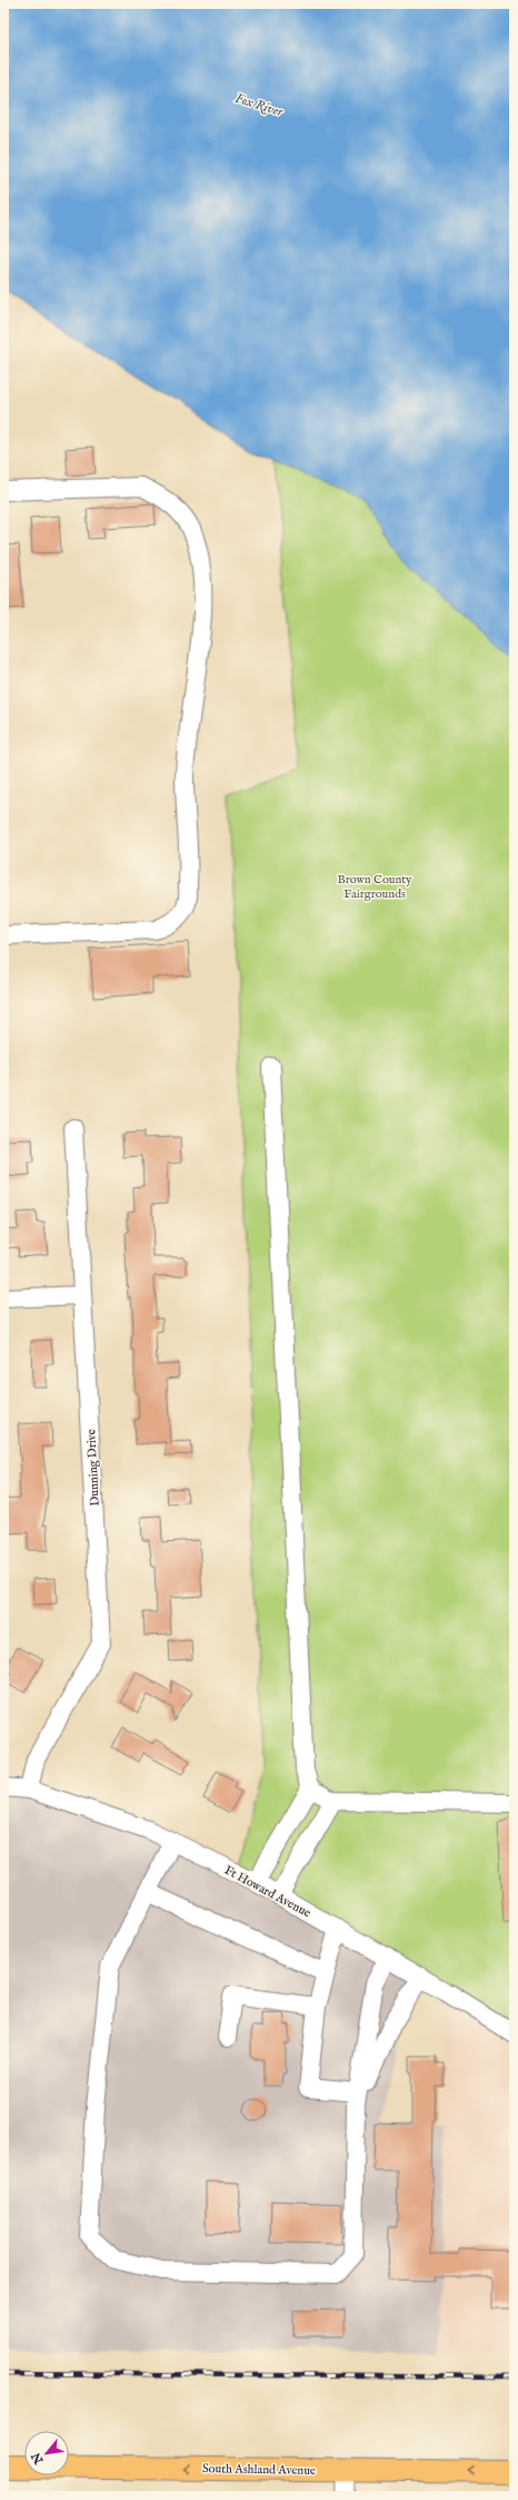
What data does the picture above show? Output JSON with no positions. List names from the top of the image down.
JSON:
{
  "streets": {
    "main road": ["South Ashland Avenue"],
    "street": ["Dunning Drive", "Ft Howard Avenue"]
  },
  "crossings": [
    ["Dunning Drive", "Ft Howard Avenue"]
  ],
  "one_way": ["South Ashland Avenue"],
  "water": ["Fox River"],
  "parks": ["Brown County Fairgrounds"],
  "north": "bottom left"
}
